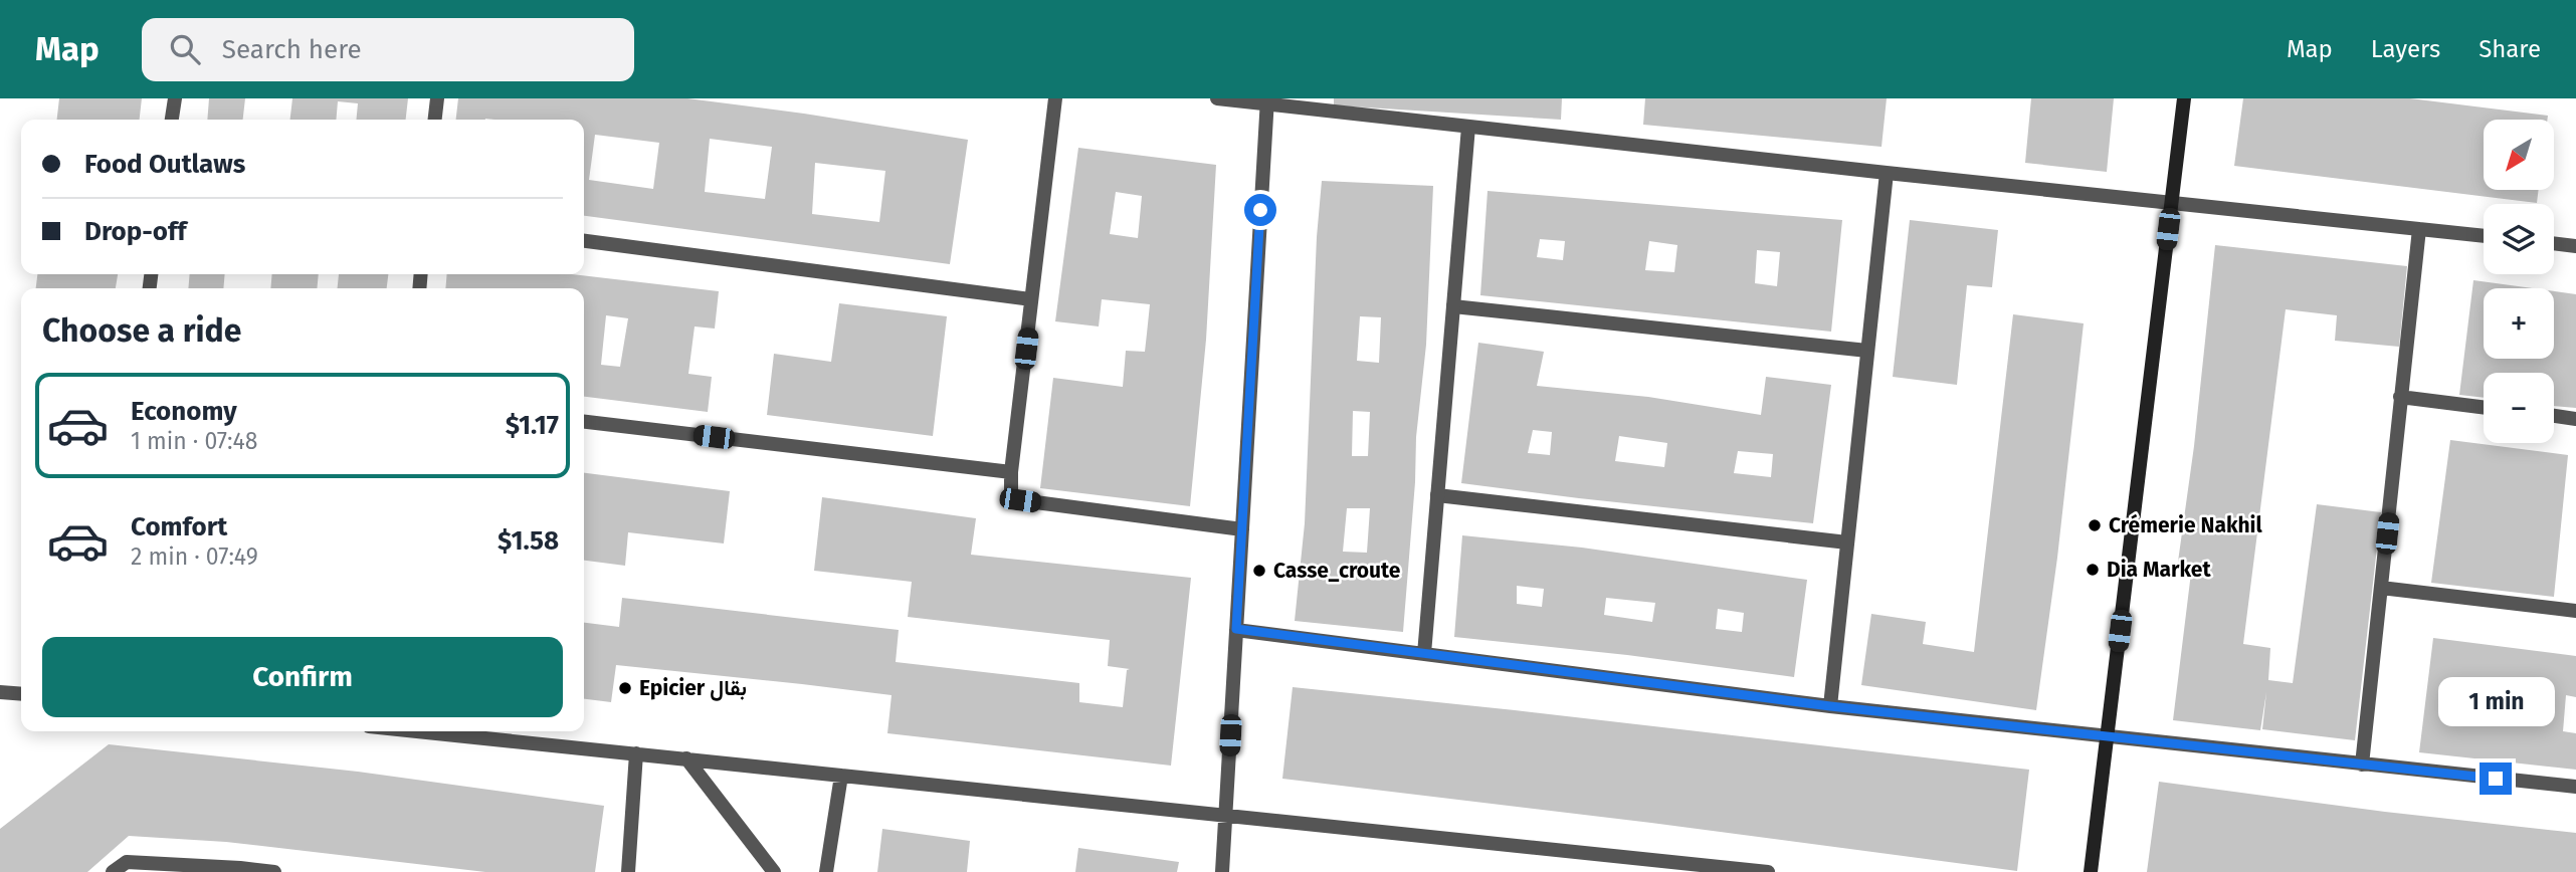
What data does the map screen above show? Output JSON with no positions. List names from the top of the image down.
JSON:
{
  "places": [
    "Crémerie Nakhil",
    "Dia Market",
    "Casse_croute",
    "Epicier بقال"
  ],
  "north": "bottom left",
  "page": {
    "header": "Map",
    "search": "Search here",
    "nav": ["Map", "Layers", "Share"],
    "map_buttons": ["+", "−"],
    "banner": ["Food Outlaws", "Drop-off"],
    "heading": "Choose a ride",
    "list": [
      {
        "name": "Economy",
        "note": "1 min · 07:48",
        "value": "$1.17"
      },
      {
        "name": "Comfort",
        "note": "2 min · 07:49",
        "value": "$1.58"
      }
    ],
    "buttons": "Confirm",
    "bubble": "1 min"
  }
}
